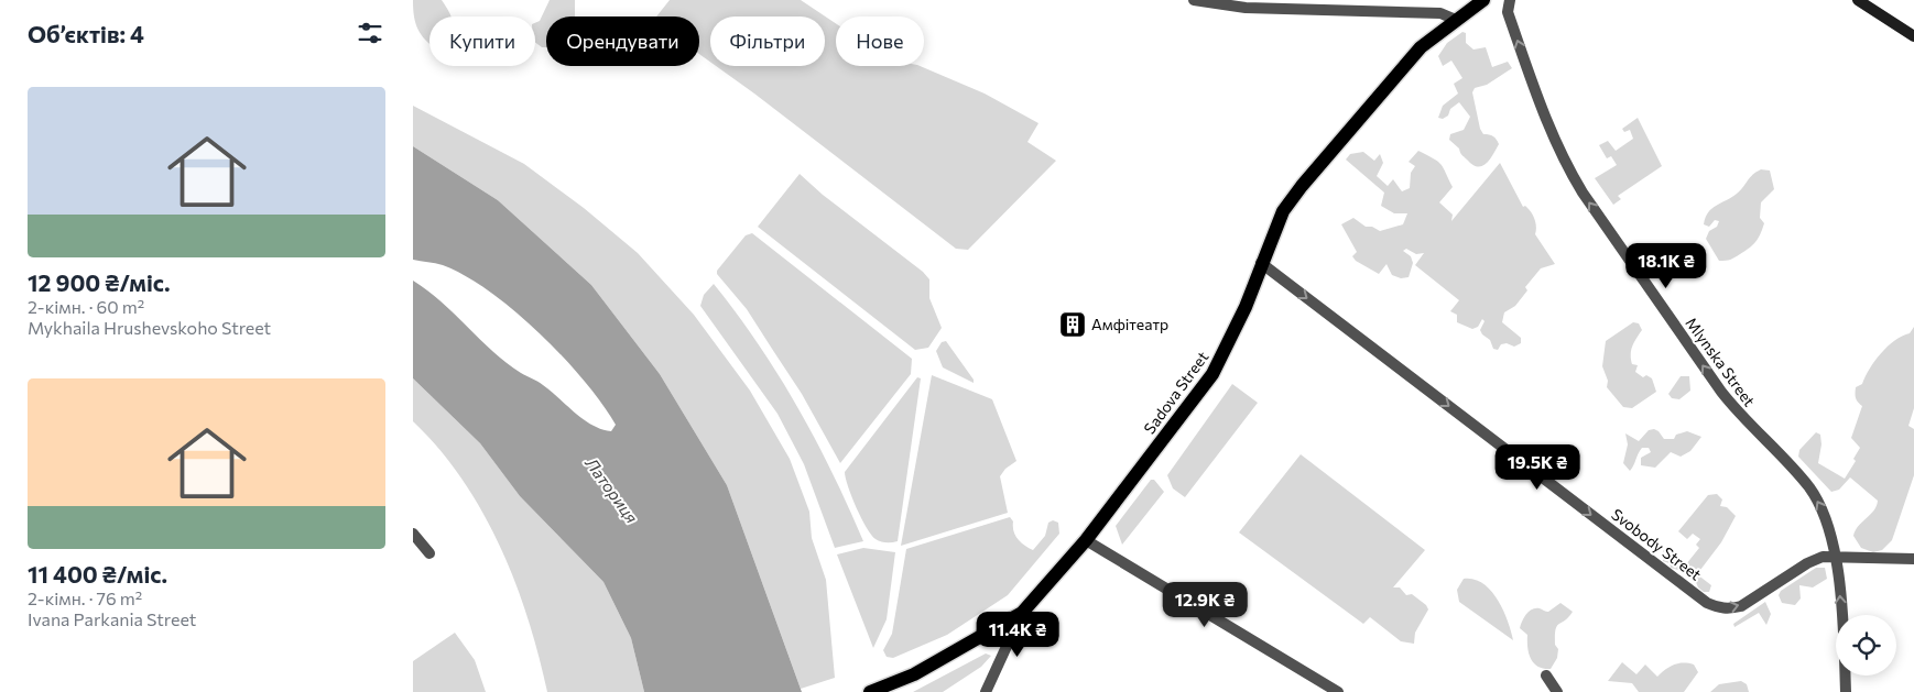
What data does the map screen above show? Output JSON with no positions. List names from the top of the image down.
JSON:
{
  "streets": {
    "main road": ["Sadova Street"],
    "street": ["Mlynska Street", "Svobody Street"]
  },
  "crossings": [
    ["Mlynska Street", "Svobody Street"],
    ["Sadova Street", "Svobody Street"]
  ],
  "one_way": ["Mlynska Street", "Svobody Street"],
  "water": ["Латориця"],
  "places": {
    "building": ["Амфітеатр"]
  },
  "page": {
    "heading": "Об’єктів: 4",
    "chip": [
      "Купити",
      "Орендувати",
      "Фільтри",
      "Нове"
    ],
    "list": [
      {
        "name": "12 900 ₴/міс.",
        "note": "2-кімн. · 60 m² · Mykhaila Hrushevskoho Street"
      },
      {
        "name": "11 400 ₴/міс.",
        "note": "2-кімн. · 76 m² · Ivana Parkania Street"
      }
    ],
    "price": [
      "18.1K ₴",
      "19.5K ₴",
      "12.9K ₴",
      "11.4K ₴"
    ]
  }
}
